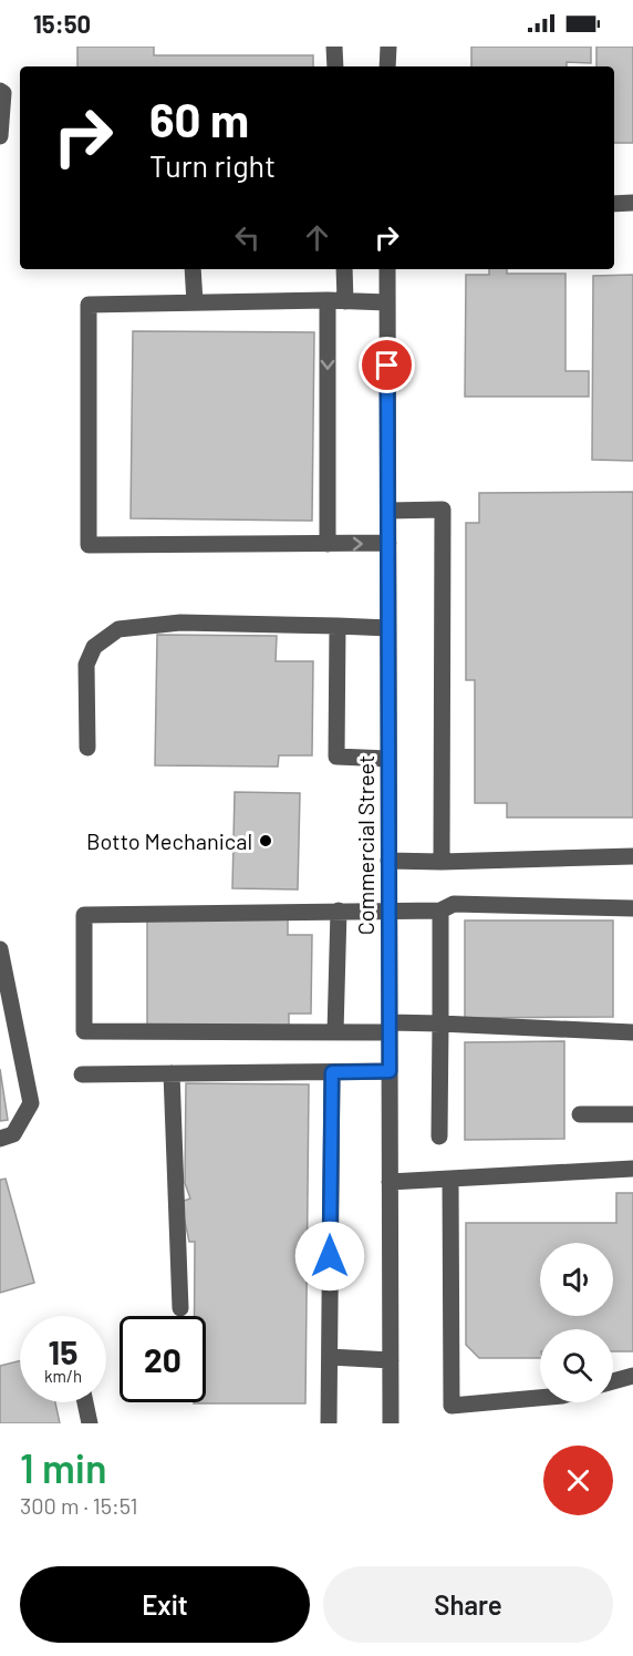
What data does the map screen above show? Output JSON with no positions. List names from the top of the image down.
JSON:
{
  "streets": {
    "street": ["Commercial Street"]
  },
  "places": ["Botto Mechanical"],
  "page": {
    "status": "15:50",
    "turn": ["60 m", "Turn right"],
    "speed": "15 km/h",
    "limit": "20",
    "heading": ["1 min", "300 m · 15:51"],
    "buttons": ["Exit", "Share"]
  }
}
